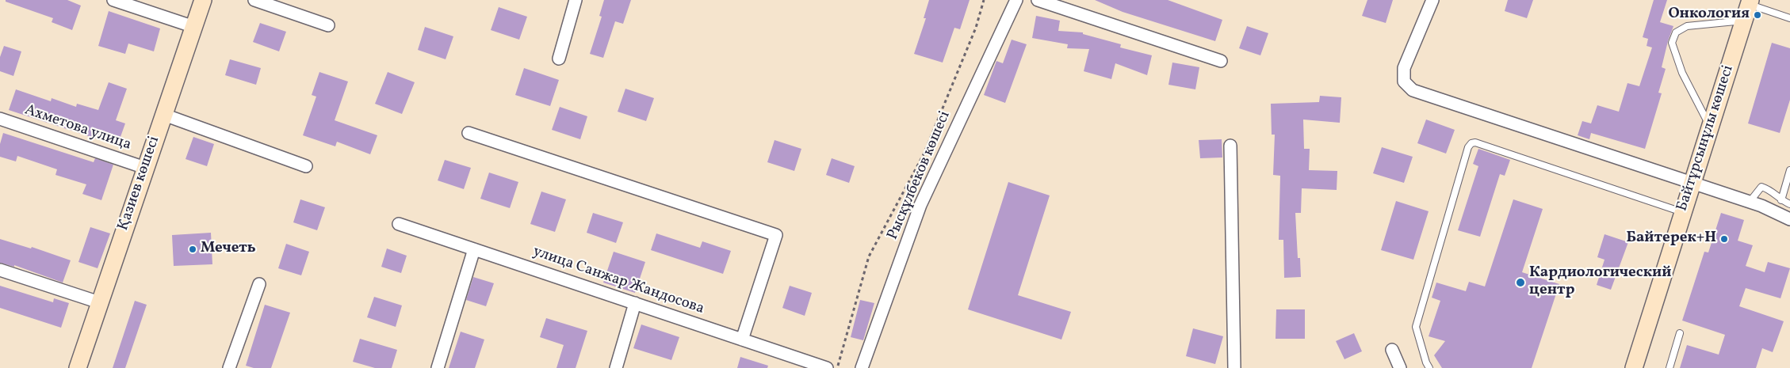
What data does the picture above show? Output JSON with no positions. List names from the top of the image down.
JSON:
{
  "streets": {
    "street": [
      "Ахметова улица",
      "Байтұрсынұлы көшесі",
      "Рысқұлбеков көшесі",
      "Қазиев көшесі",
      "улица Санжар Жандосова"
    ]
  },
  "crossings": [
    ["Ахметова улица", "Қазиев көшесі"]
  ],
  "places": [
    "Онкология",
    "Байтерек+Н",
    "Мечеть",
    "Кардиологический центр"
  ]
}
